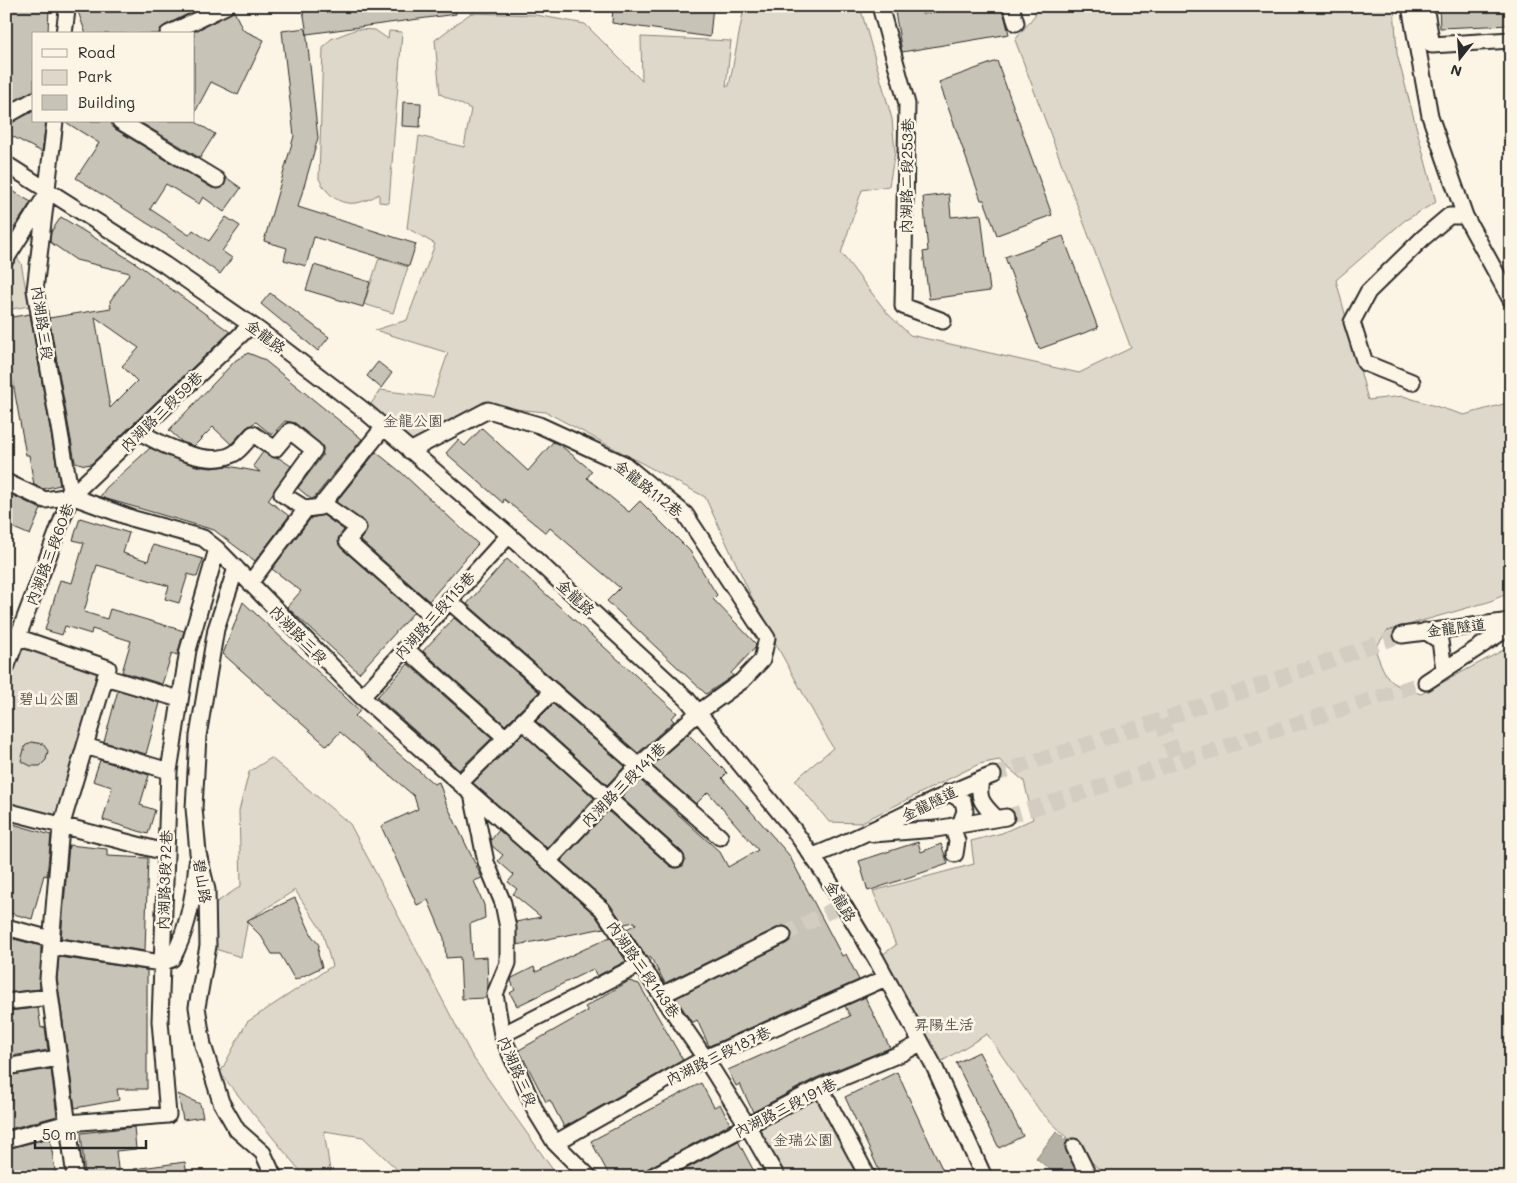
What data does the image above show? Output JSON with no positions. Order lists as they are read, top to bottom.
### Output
{
  "streets": {
    "street": [
      "內湖路二段253巷",
      "內湖路三段",
      "金龍路",
      "內湖路三段59巷",
      "金龍路112巷",
      "內湖路三段60巷",
      "內湖路三段115巷",
      "金龍隧道",
      "內湖路三段141巷",
      "內湖路3段72巷",
      "碧山路",
      "內湖路三段143巷",
      "內湖路三段187巷",
      "內湖路三段191巷"
    ]
  },
  "crossings": [
    ["內湖路三段", "金龍路"],
    ["內湖路三段", "內湖路三段59巷"],
    ["內湖路三段", "內湖路三段60巷"],
    ["內湖路三段", "內湖路三段115巷"],
    ["內湖路三段", "內湖路3段72巷"],
    ["內湖路三段", "碧山路"],
    ["內湖路三段", "內湖路三段143巷"],
    ["內湖路三段", "內湖路三段187巷"],
    ["金龍路", "內湖路三段59巷"],
    ["金龍路", "金龍路112巷"],
    ["金龍路", "內湖路三段115巷"],
    ["金龍路", "金龍隧道"],
    ["金龍路", "內湖路三段141巷"],
    ["金龍路", "內湖路三段187巷"],
    ["金龍路", "內湖路三段191巷"],
    ["內湖路三段59巷", "內湖路三段60巷"],
    ["金龍路112巷", "內湖路三段141巷"],
    ["內湖路三段141巷", "內湖路三段143巷"],
    ["內湖路三段143巷", "內湖路三段187巷"],
    ["內湖路三段143巷", "內湖路三段191巷"]
  ],
  "parks": [
    "金龍公園",
    "碧山公園",
    "昇陽生活",
    "金瑞公園"
  ],
  "legend": ["Road", "Park", "Building"],
  "scale_bar": "50 m",
  "north": "bottom"
}
